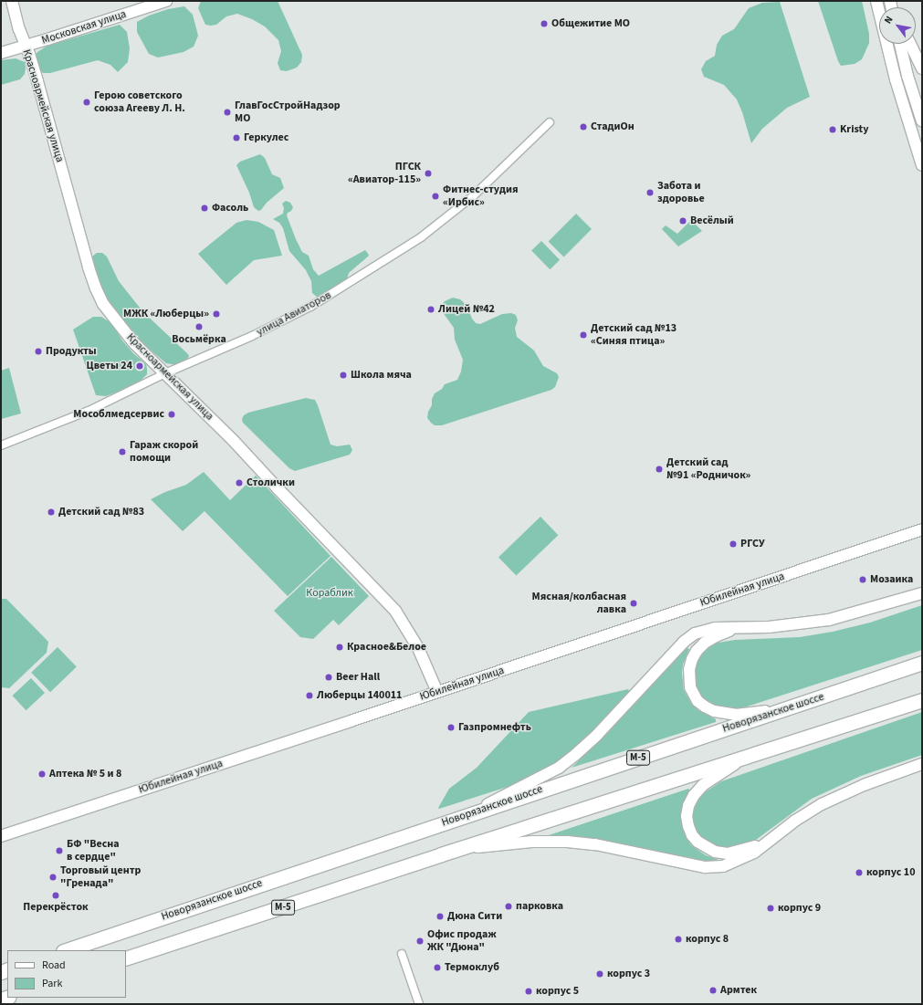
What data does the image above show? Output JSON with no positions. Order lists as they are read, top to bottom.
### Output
{
  "streets": {
    "highway": ["Новорязанское шоссе", "М-5"],
    "street": [
      "Московская улица",
      "Красноармейская улица",
      "улица Авиаторов",
      "Юбилейная улица"
    ]
  },
  "crossings": [
    ["Московская улица", "Красноармейская улица"],
    ["Красноармейская улица", "улица Авиаторов"],
    ["Красноармейская улица", "Юбилейная улица"],
    ["Новорязанское шоссе", "М-5"]
  ],
  "parks": ["Кораблик"],
  "places": [
    "Общежитие МО",
    "Герою советского союза Агееву Л. Н.",
    "ГлавГосСтройНадзор МО",
    "СтадиОн",
    "Kristy",
    "Геркулес",
    "ПГСК «Авиатор-115»",
    "Забота и здоровье",
    "Фитнес-студия «Ирбис»",
    "Фасоль",
    "Весёлый",
    "Лицей №42",
    "МЖК «Люберцы»",
    "Восьмёрка",
    "Детский сад №13 «Синяя птица»",
    "Продукты",
    "Цветы 24",
    "Школа мяча",
    "Мособлмедсервис",
    "Гараж скорой помощи",
    "Детский сад №91 «Родничок»",
    "Столички",
    "Детский сад №83",
    "РГСУ",
    "Мозаика",
    "Мясная/колбасная лавка",
    "Красное&Белое",
    "Beer Hall",
    "Люберцы 140011",
    "Газпромнефть",
    "Аптека № 5 и 8",
    "БФ \"Весна в сердце\"",
    "корпус 10",
    "Торговый центр \"Гренада\"",
    "Перекрёсток",
    "парковка",
    "корпус 9",
    "Дюна Сити",
    "корпус 8",
    "Офис продаж ЖК \"Дюна\"",
    "Термоклуб",
    "корпус 3",
    "Армтек",
    "корпус 5"
  ],
  "legend": ["Road", "Park"],
  "north": "top left"
}
